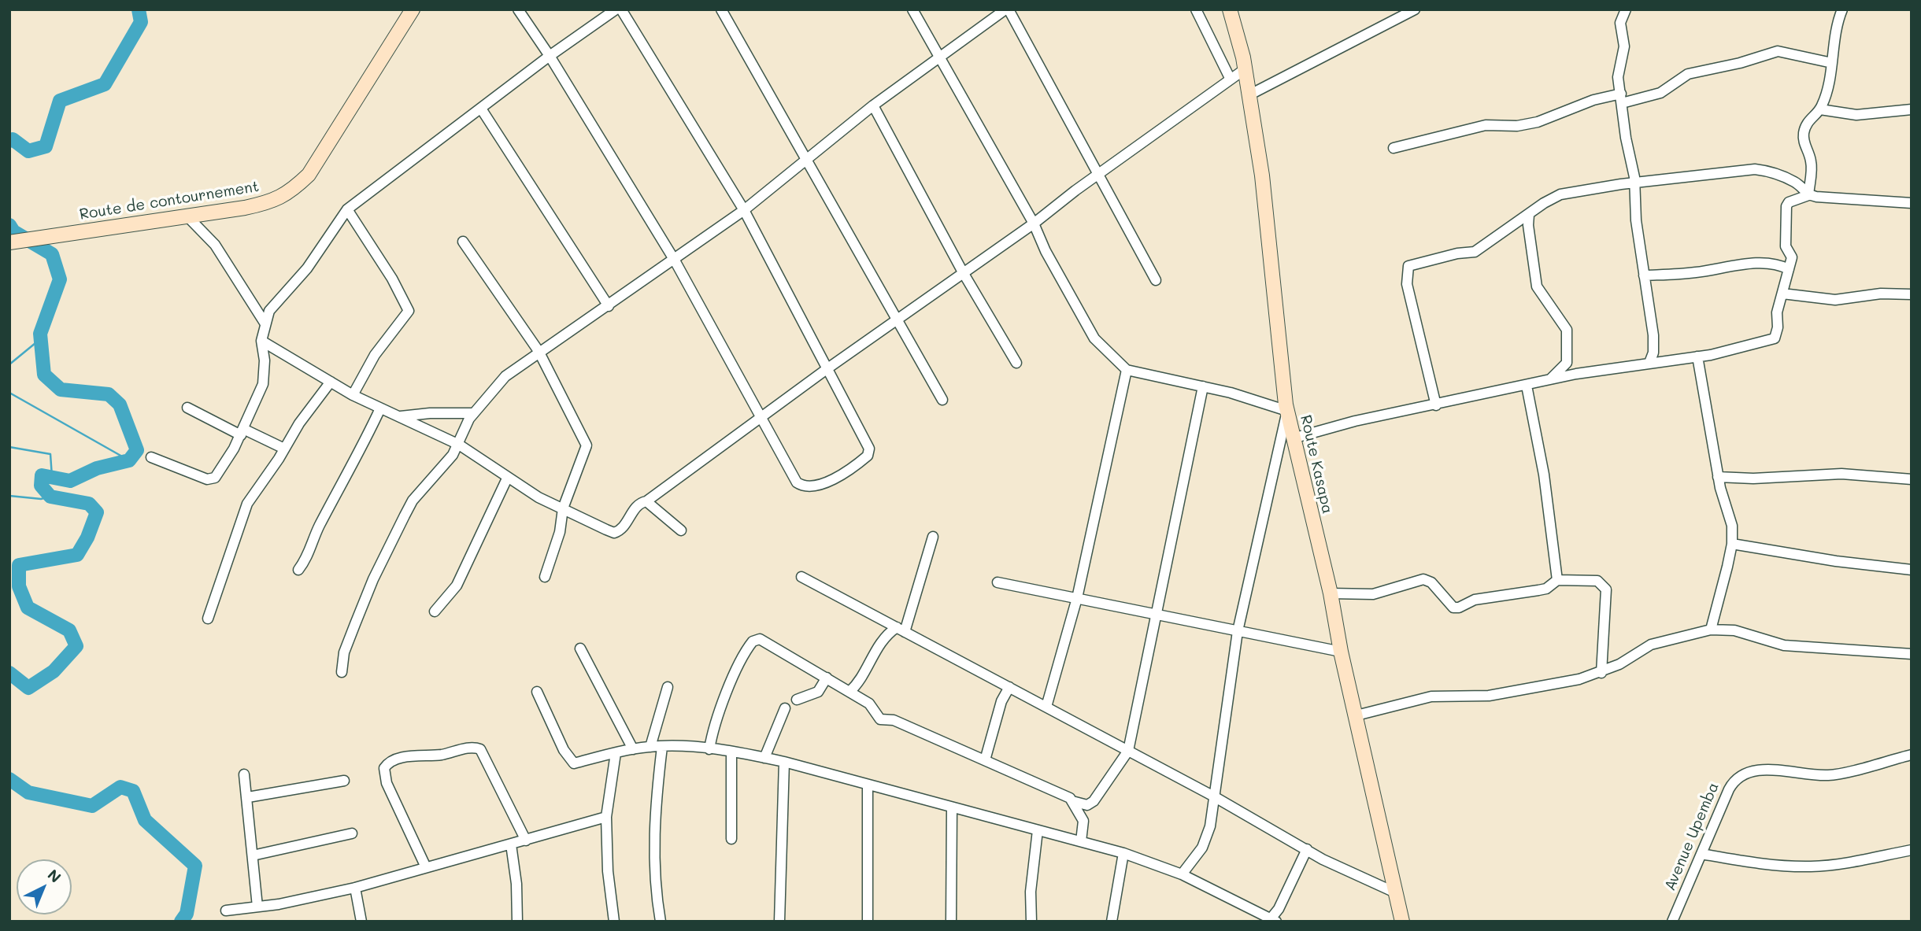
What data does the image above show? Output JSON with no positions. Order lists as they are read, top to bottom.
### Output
{
  "streets": {
    "main road": ["Route de contournement", "Route Kasapa"],
    "street": ["Avenue Upemba"]
  },
  "north": "top right"
}
